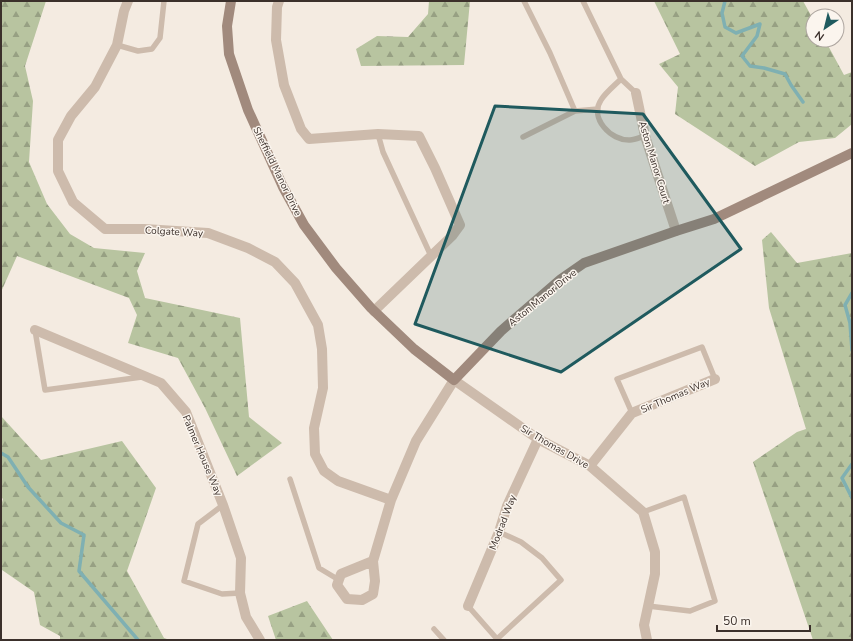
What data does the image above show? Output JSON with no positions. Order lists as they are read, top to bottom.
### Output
{
  "streets": {
    "street": [
      "Aston Manor Court",
      "Sheffield Manor Drive",
      "Colgate Way",
      "Aston Manor Drive",
      "Sir Thomas Way",
      "Sir Thomas Drive",
      "Palmer House Way",
      "Modrad Way"
    ]
  },
  "crossings": [
    ["Aston Manor Court", "Aston Manor Drive"],
    ["Sheffield Manor Drive", "Aston Manor Drive"],
    ["Sheffield Manor Drive", "Sir Thomas Drive"],
    ["Colgate Way", "Aston Manor Drive"],
    ["Aston Manor Drive", "Sir Thomas Drive"],
    ["Sir Thomas Way", "Sir Thomas Drive"],
    ["Sir Thomas Drive", "Modrad Way"]
  ],
  "scale_bar": "50 m",
  "north": "bottom left"
}
